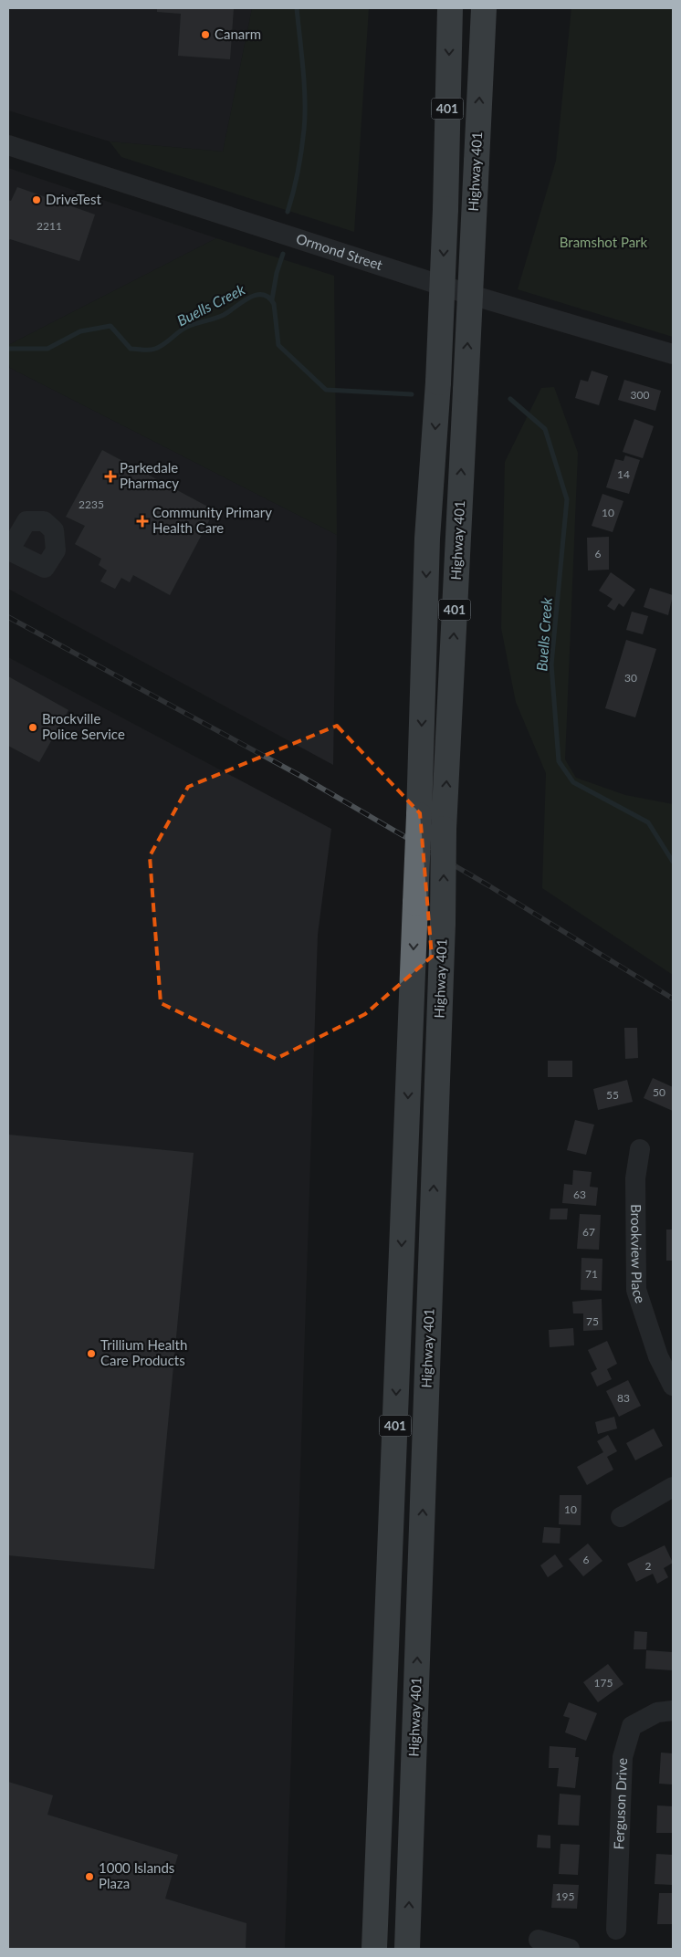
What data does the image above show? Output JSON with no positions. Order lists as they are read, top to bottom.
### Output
{
  "streets": {
    "highway": ["401", "Highway 401"],
    "street": ["Ormond Street", "Brookview Place", "Ferguson Drive"]
  },
  "water": ["Buells Creek"],
  "parks": ["Bramshot Park"],
  "places": {
    "other": [
      "Canarm",
      "DriveTest",
      "Brockville Police Service",
      "Trillium Health Care Products",
      "1000 Islands Plaza"
    ],
    "health": ["Parkedale Pharmacy", "Community Primary Health Care"]
  },
  "house_numbers": [
    "2211",
    "300",
    "14",
    "2235",
    "10",
    "6",
    "30",
    "50",
    "55",
    "63",
    "67",
    "71",
    "75",
    "83",
    "10",
    "6",
    "2",
    "175",
    "195"
  ]
}
